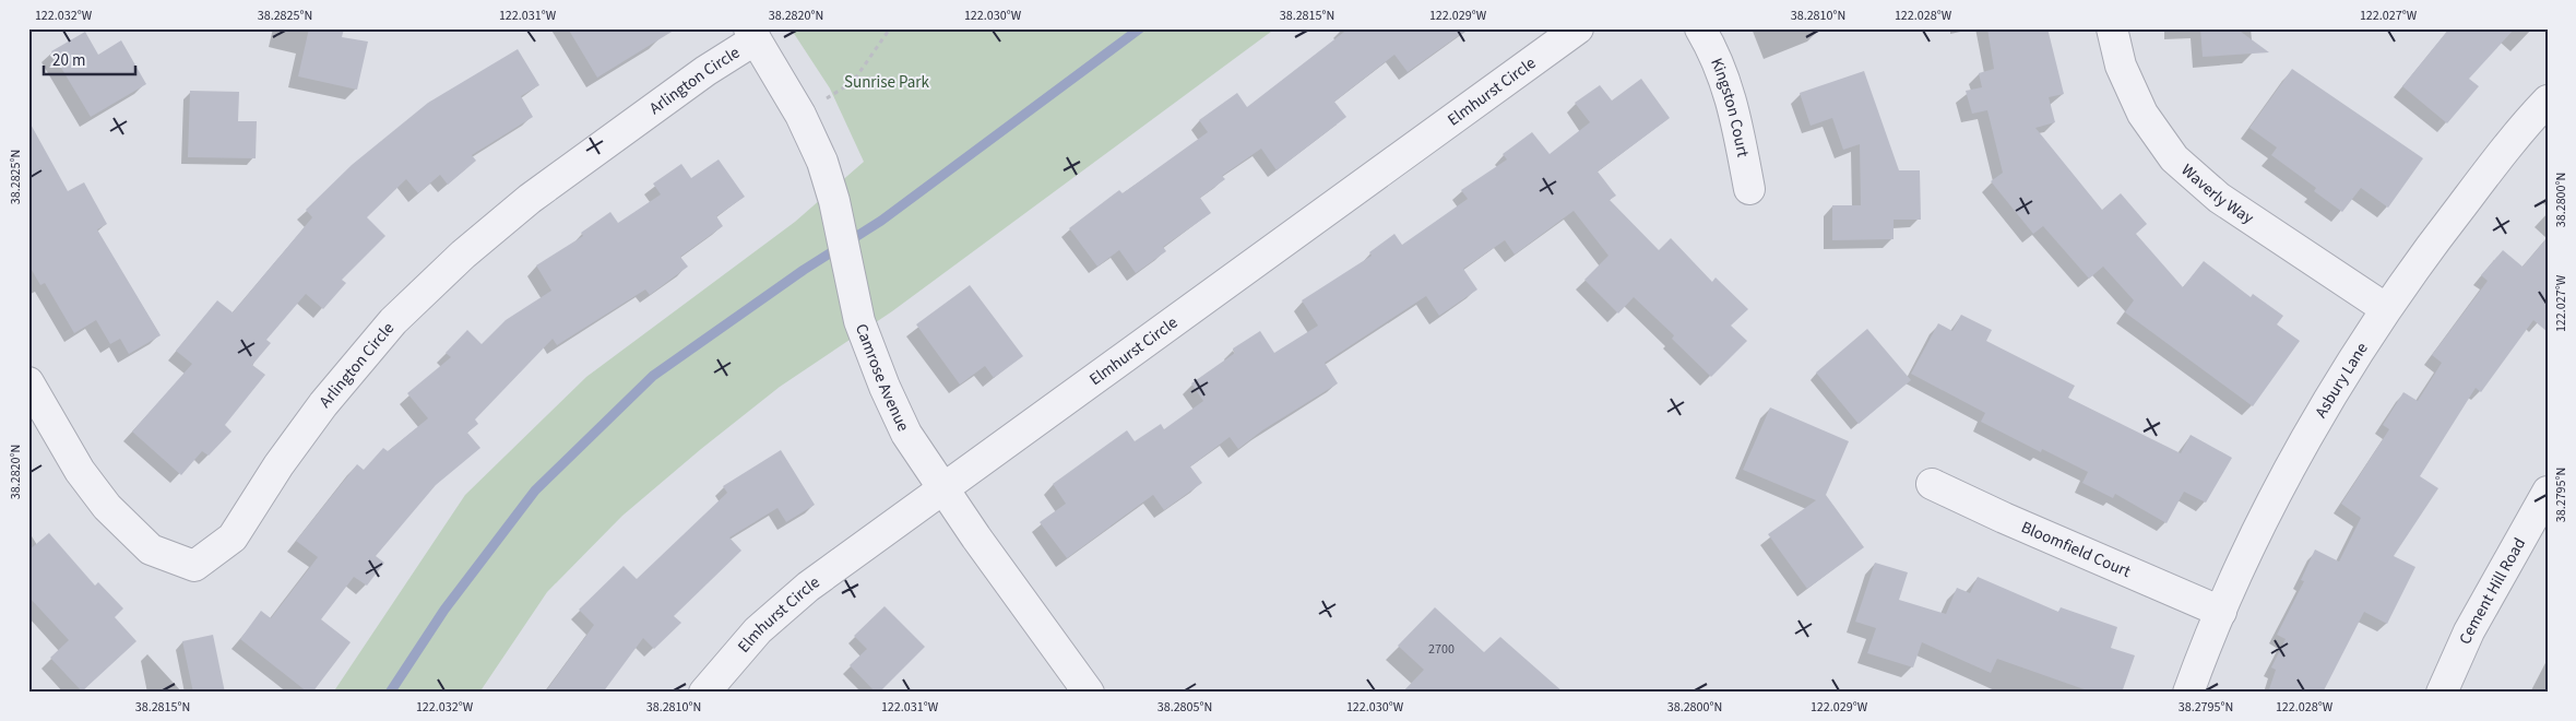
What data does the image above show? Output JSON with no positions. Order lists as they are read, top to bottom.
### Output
{
  "streets": {
    "street": [
      "Arlington Circle",
      "Elmhurst Circle",
      "Kingston Court",
      "Waverly Way",
      "Camrose Avenue",
      "Asbury Lane",
      "Bloomfield Court",
      "Cement Hill Road"
    ]
  },
  "crossings": [
    ["Arlington Circle", "Camrose Avenue"],
    ["Elmhurst Circle", "Camrose Avenue"],
    ["Waverly Way", "Asbury Lane"],
    ["Asbury Lane", "Bloomfield Court"]
  ],
  "parks": ["Sunrise Park"],
  "house_numbers": ["2700"],
  "scale_bar": "20 m",
  "coordinates": [
    "122.032°W",
    "38.2825°N",
    "122.031°W",
    "38.2820°N",
    "122.030°W",
    "38.2815°N",
    "122.029°W",
    "38.2810°N",
    "122.028°W",
    "122.027°W",
    "38.2800°N",
    "38.2795°N",
    "38.2805°N"
  ]
}
